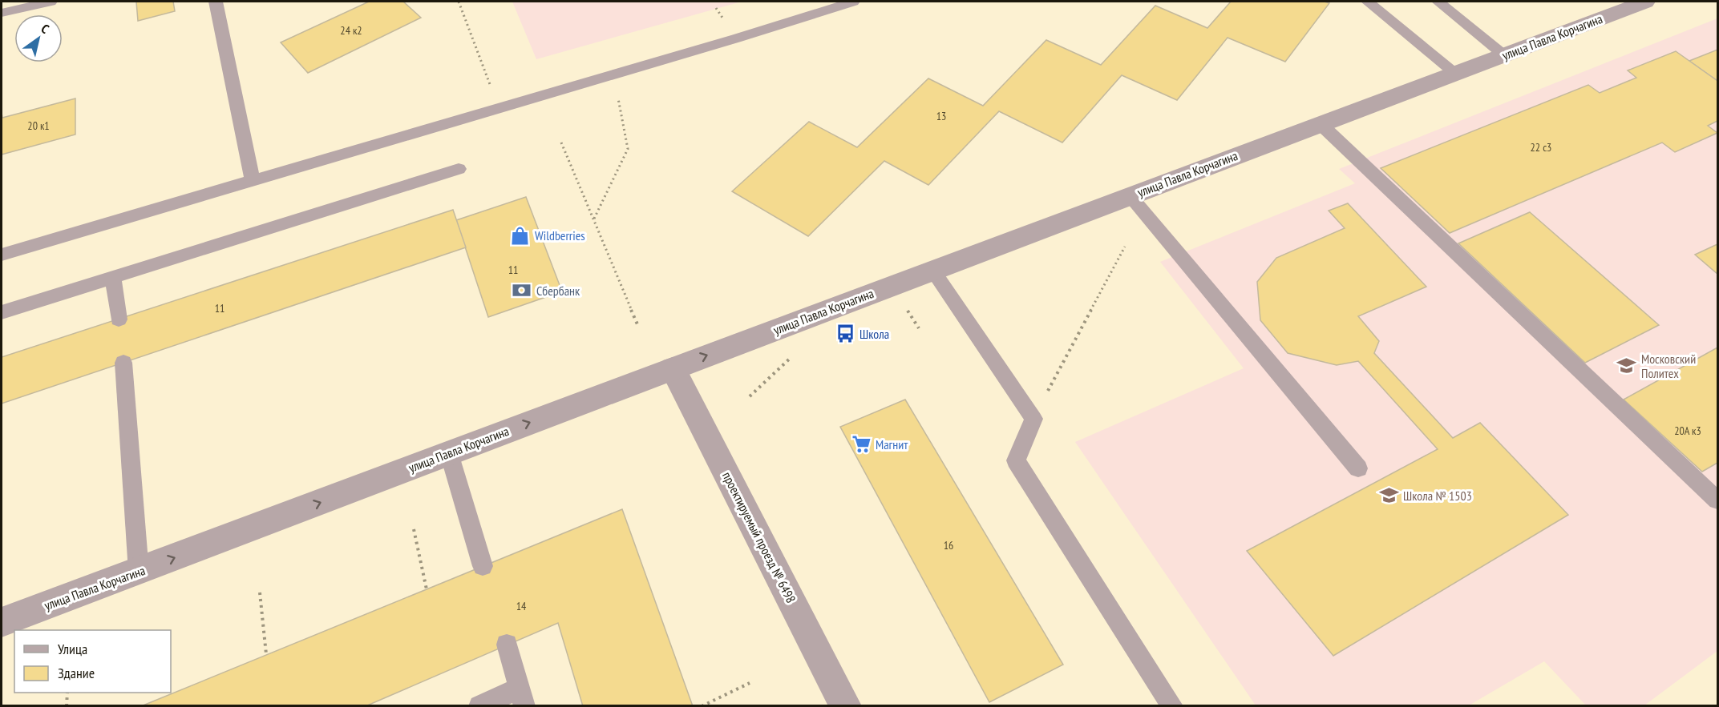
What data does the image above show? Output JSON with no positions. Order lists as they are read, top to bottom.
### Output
{
  "streets": {
    "street": ["улица Павла Корчагина", "проектируемый проезд № 6498"]
  },
  "crossings": [
    ["улица Павла Корчагина", "проектируемый проезд № 6498"]
  ],
  "one_way": ["улица Павла Корчагина"],
  "places": {
    "shop": ["Wildberries"],
    "bank": ["Сбербанк"],
    "bus stop": ["Школа"],
    "school or university": ["Московский Политех", "Школа № 1503"],
    "supermarket": ["Магнит"]
  },
  "house_numbers": [
    "24 к2",
    "13",
    "20 к1",
    "22 с3",
    "11",
    "11",
    "20А к3",
    "16",
    "14"
  ],
  "legend": ["Улица", "Здание"],
  "north": "top right"
}
